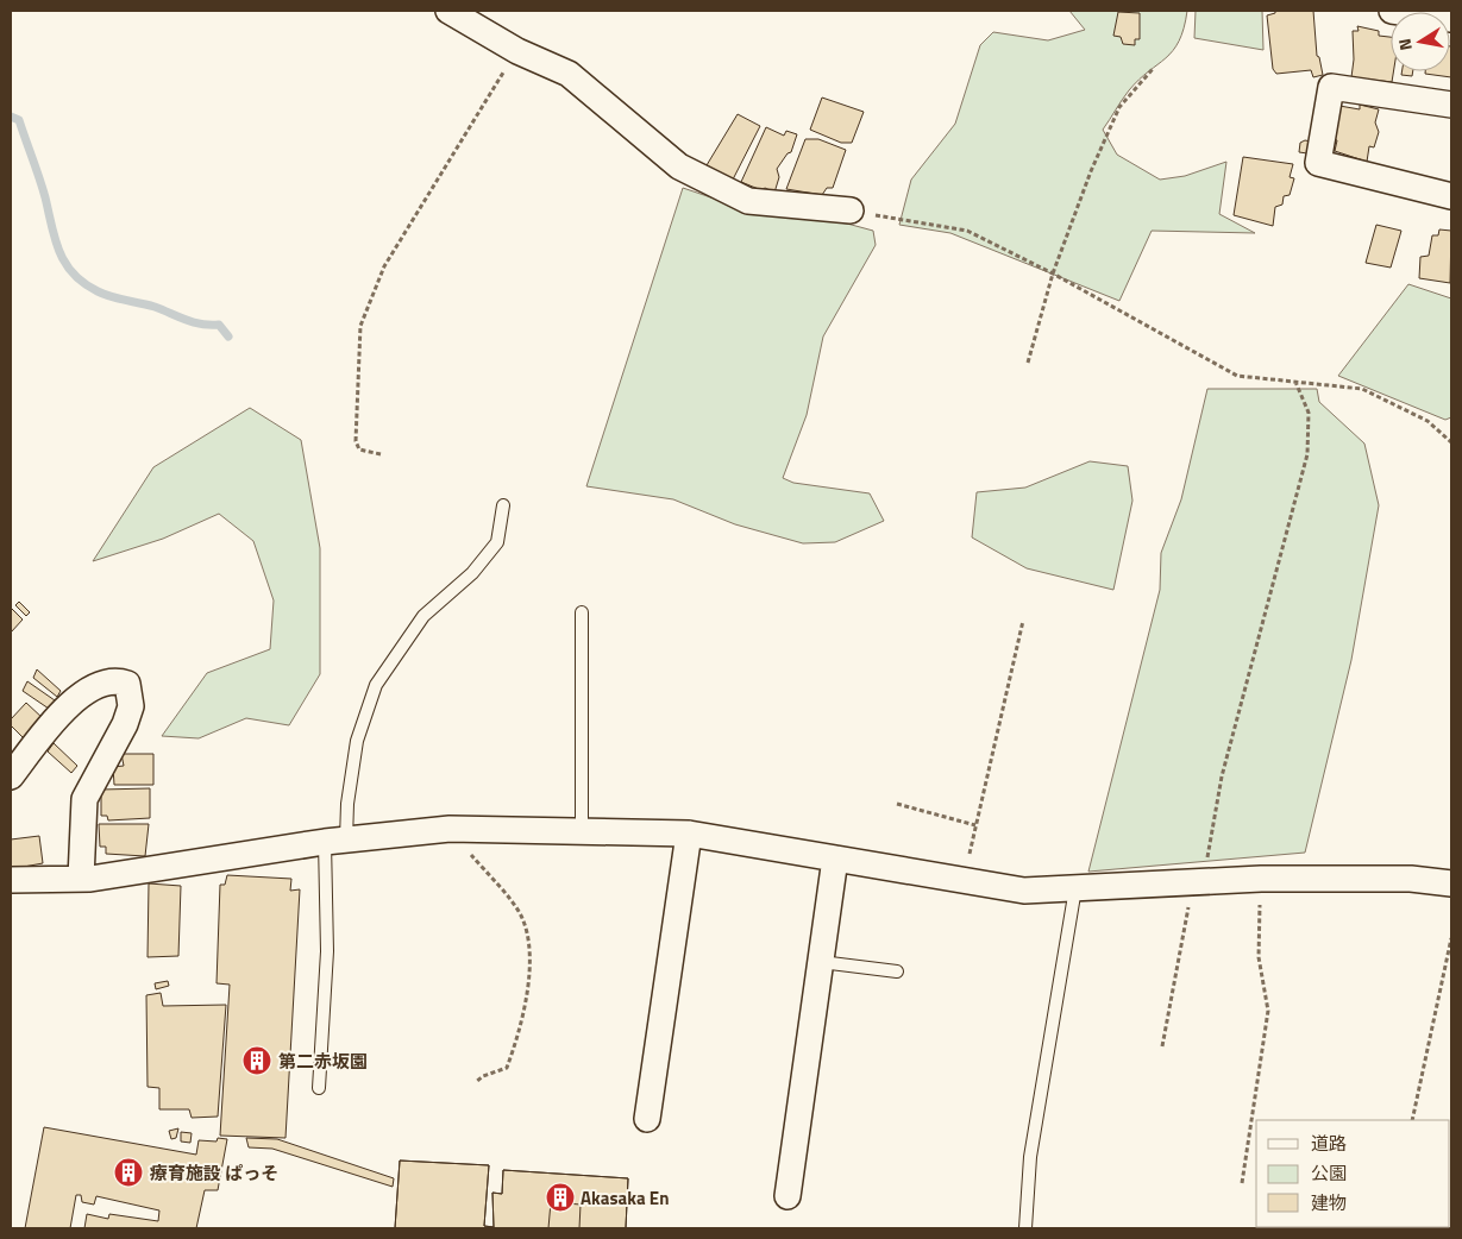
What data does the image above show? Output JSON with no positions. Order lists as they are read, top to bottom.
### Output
{
  "places": {
    "building": ["第二赤坂園", "療育施設 ぱっそ", "Akasaka En"]
  },
  "legend": ["道路", "公園", "建物"],
  "north": "left"
}
